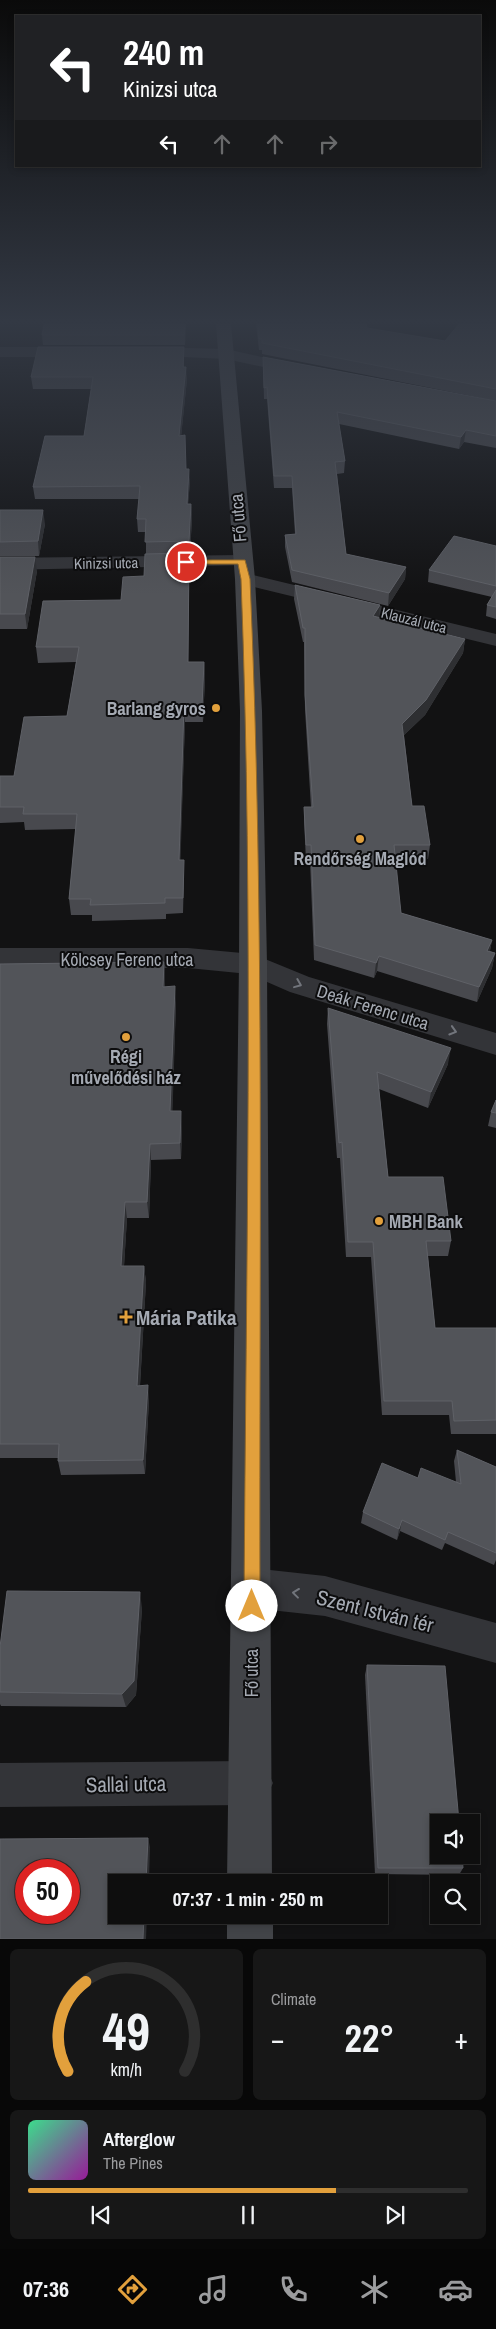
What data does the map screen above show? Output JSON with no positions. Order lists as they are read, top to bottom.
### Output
{
  "streets": {
    "main road": ["Fő utca"],
    "street": [
      "Kinizsi utca",
      "Klauzál utca",
      "Kölcsey Ferenc utca",
      "Deák Ferenc utca",
      "Szent István tér",
      "Sallai utca"
    ]
  },
  "crossings": [
    ["Fő utca", "Kinizsi utca"],
    ["Fő utca", "Klauzál utca"],
    ["Fő utca", "Kölcsey Ferenc utca"],
    ["Fő utca", "Deák Ferenc utca"],
    ["Fő utca", "Szent István tér"],
    ["Fő utca", "Sallai utca"],
    ["Kinizsi utca", "Klauzál utca"],
    ["Kölcsey Ferenc utca", "Deák Ferenc utca"]
  ],
  "one_way": ["Deák Ferenc utca", "Szent István tér"],
  "places": {
    "other": [
      "Barlang gyros",
      "Rendőrség Maglód",
      "Régi művelődési ház",
      "MBH Bank"
    ],
    "health": ["Mária Patika"]
  },
  "page": {
    "turn": ["240 m", "Kinizsi utca"],
    "limit": "50",
    "trip": "07:37 · 1 min · 250 m",
    "tile": "Climate",
    "heat": ["−", "22°", "+"],
    "song": ["Afterglow", "The Pines"],
    "tabs": "07:36",
    "gauge": ["49", "km/h"]
  }
}
